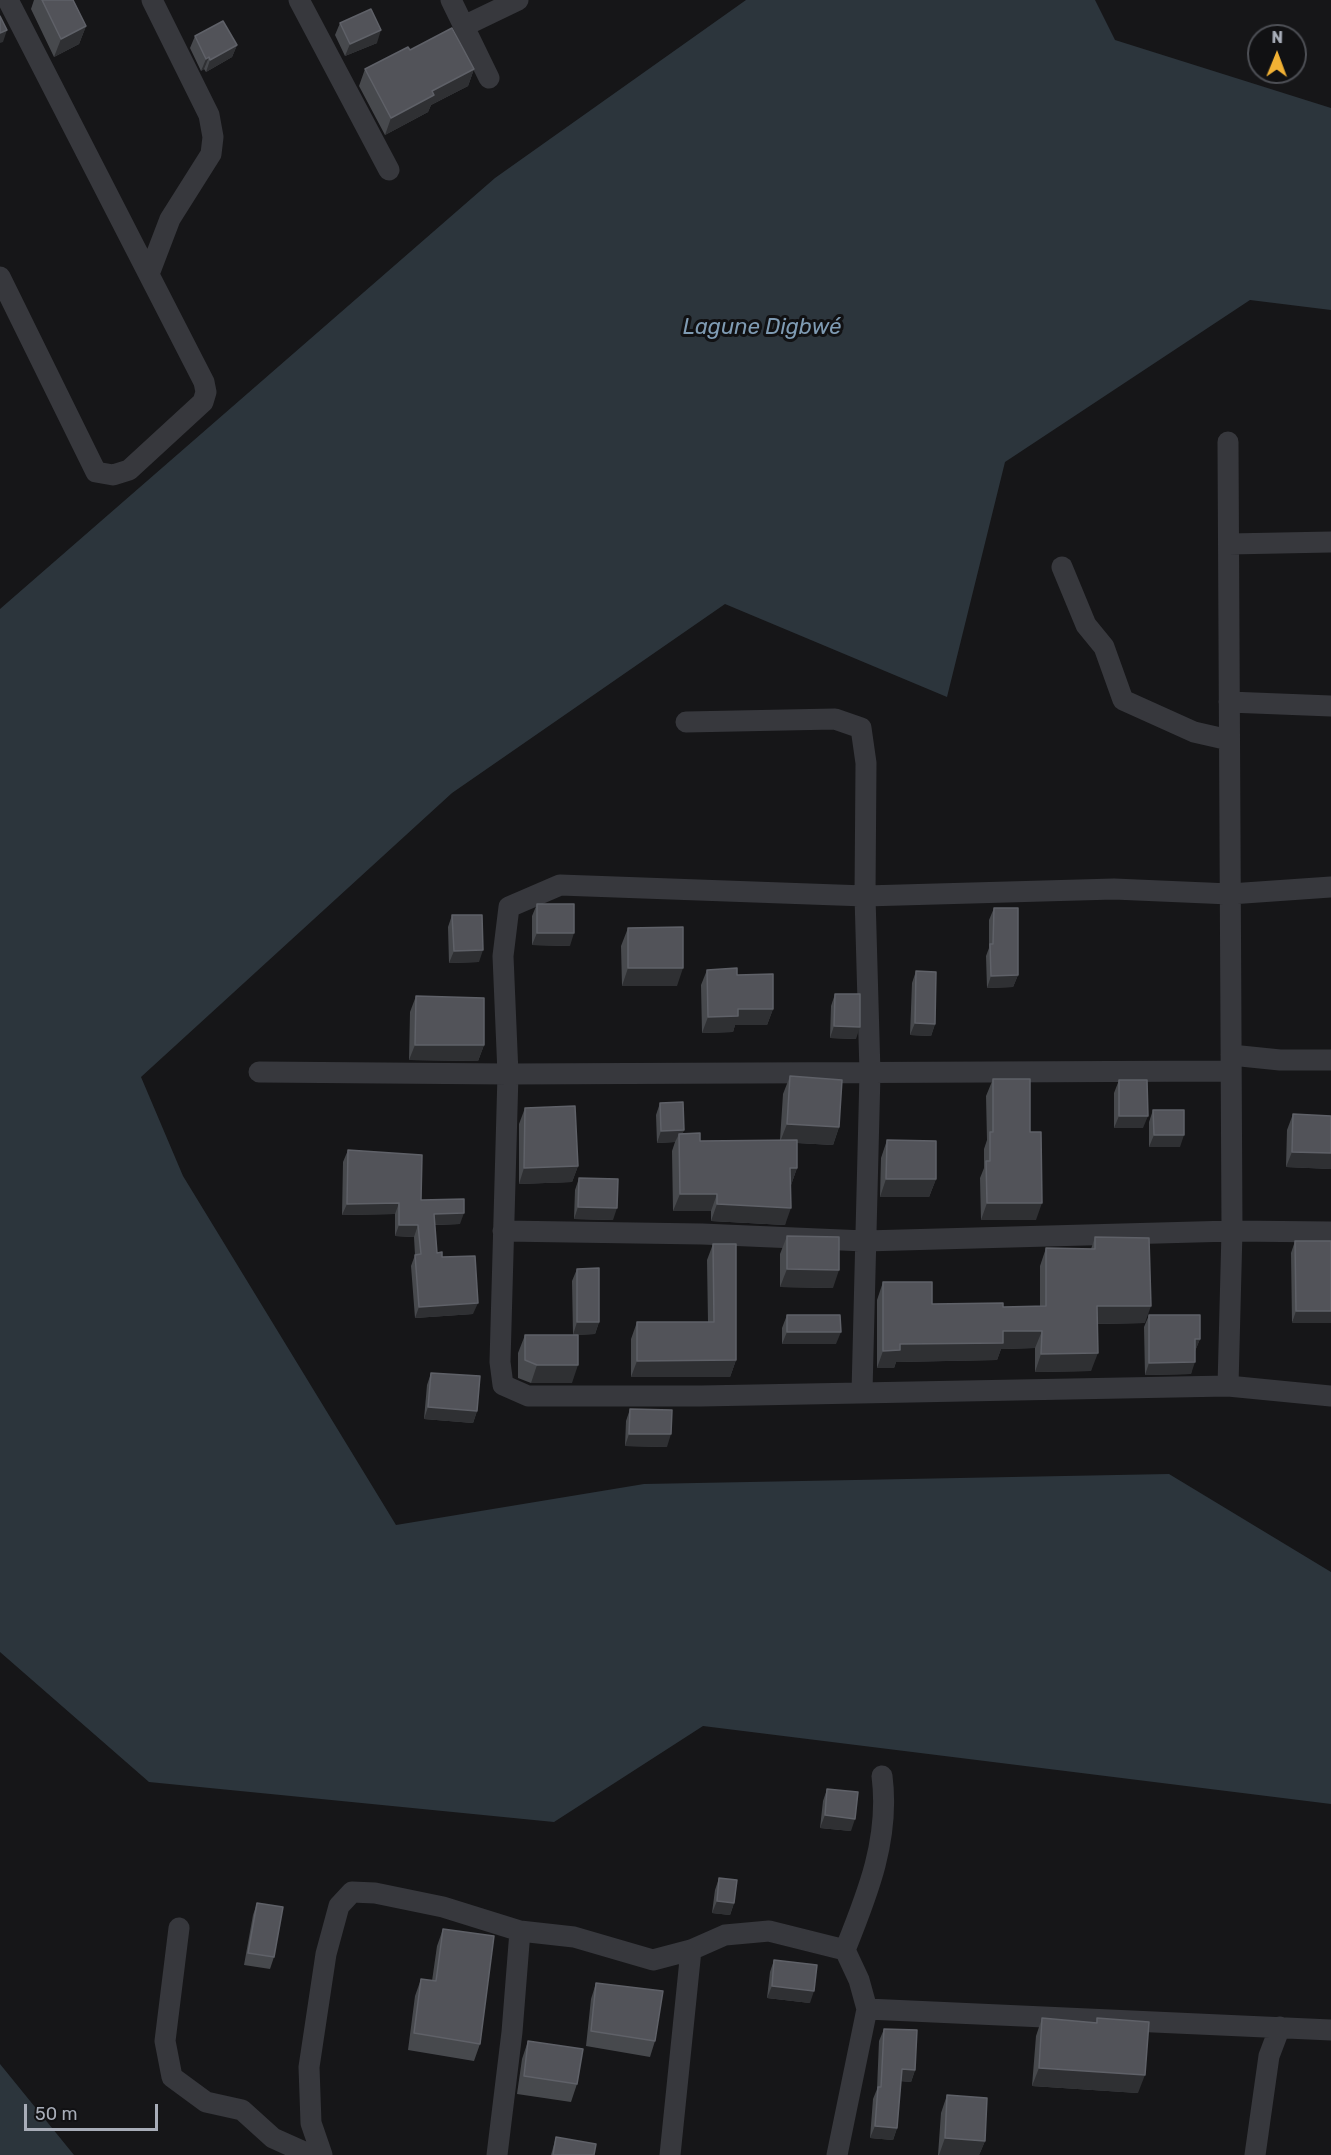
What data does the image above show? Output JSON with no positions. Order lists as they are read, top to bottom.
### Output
{
  "water": ["Lagune Digbwé"],
  "scale_bar": "50 m",
  "north": "top"
}
